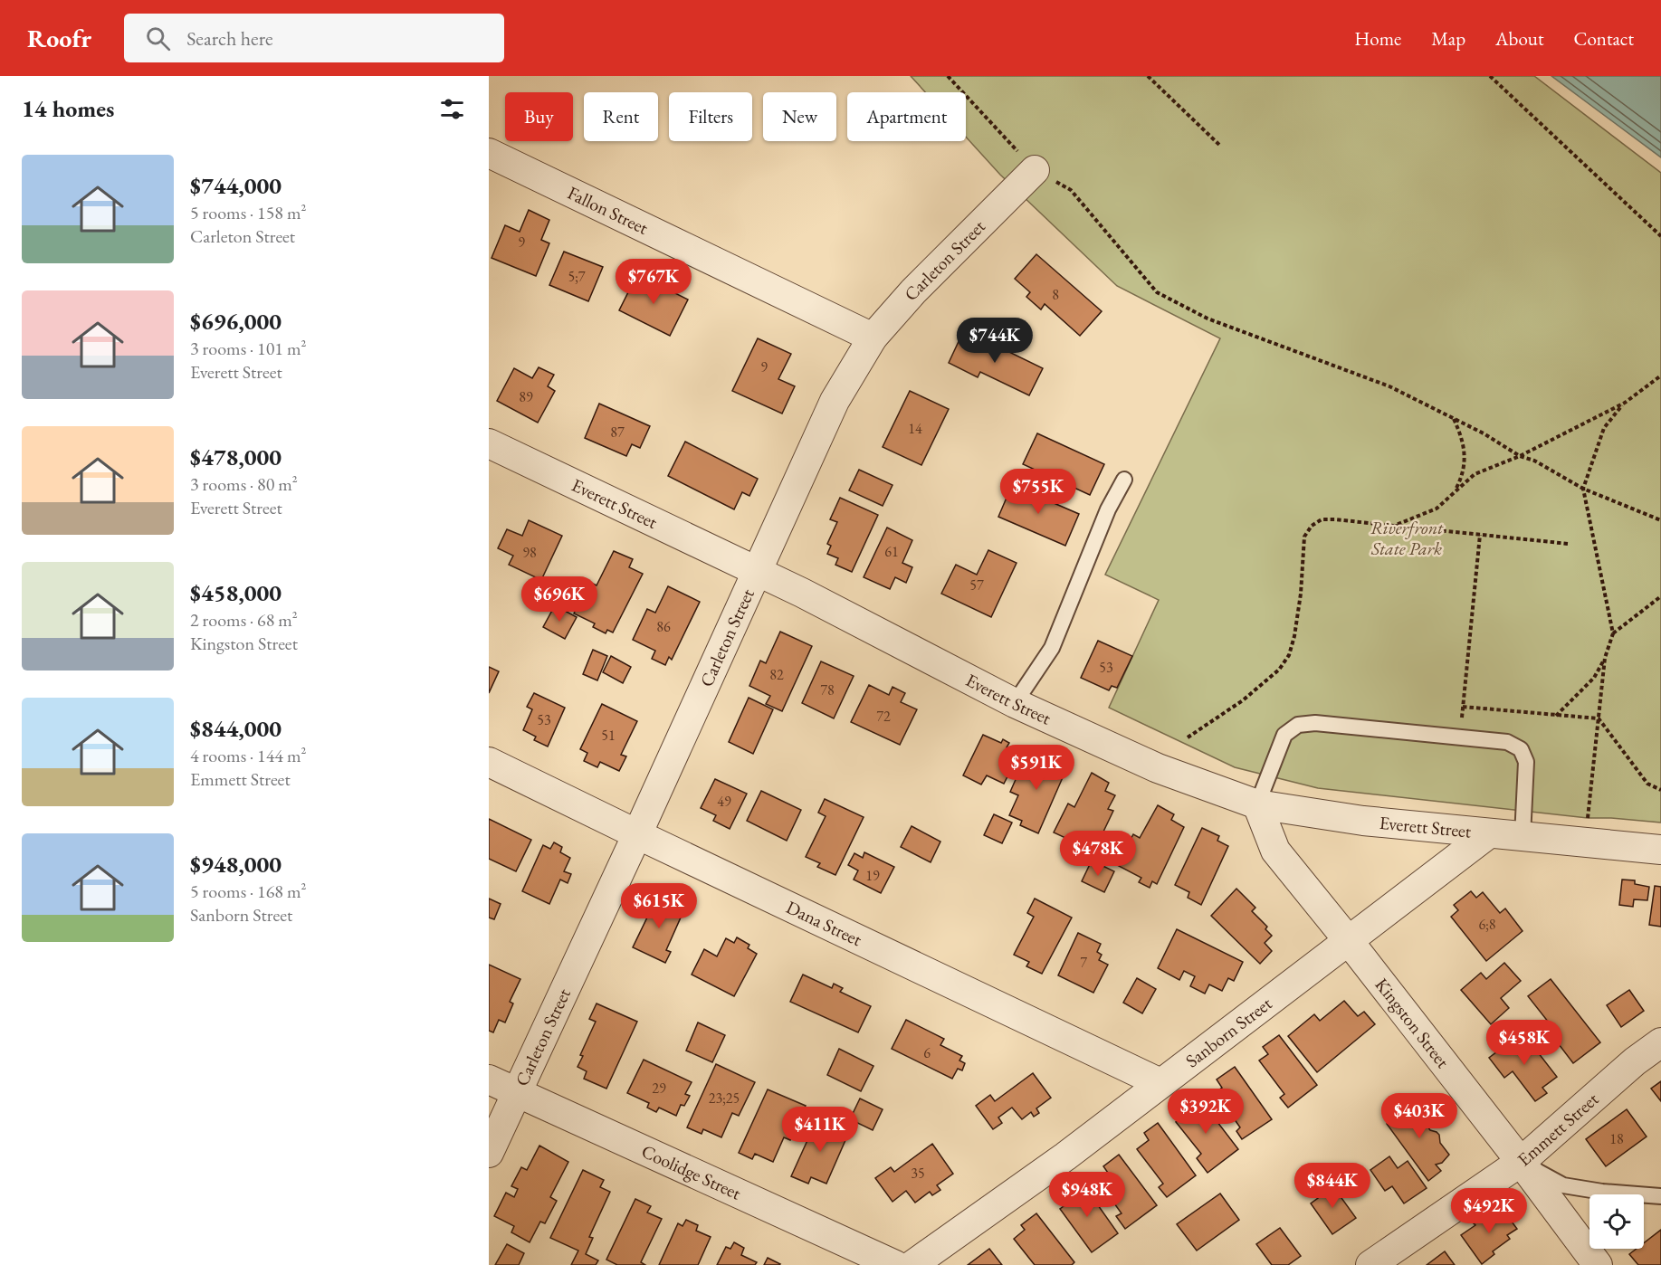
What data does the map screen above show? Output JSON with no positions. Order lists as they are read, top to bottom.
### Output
{
  "streets": {
    "street": [
      "Fallon Street",
      "Carleton Street",
      "Everett Street",
      "Dana Street",
      "Kingston Street",
      "Sanborn Street",
      "Emmett Street",
      "Coolidge Street"
    ]
  },
  "crossings": [
    ["Fallon Street", "Carleton Street"],
    ["Carleton Street", "Everett Street"],
    ["Carleton Street", "Dana Street"],
    ["Carleton Street", "Coolidge Street"],
    ["Everett Street", "Kingston Street"],
    ["Everett Street", "Sanborn Street"],
    ["Dana Street", "Sanborn Street"],
    ["Kingston Street", "Sanborn Street"],
    ["Kingston Street", "Emmett Street"]
  ],
  "parks": ["Riverfront State Park"],
  "house_numbers": [
    "9",
    "5;7",
    "8",
    "9",
    "89",
    "14",
    "87",
    "61",
    "98",
    "57",
    "86",
    "53",
    "82",
    "78",
    "72",
    "53",
    "51",
    "49",
    "19",
    "6;8",
    "7",
    "6",
    "29",
    "23;25",
    "18",
    "35"
  ],
  "page": {
    "header": "Roofr",
    "search": "Search here",
    "nav": [
      "Home",
      "Map",
      "About",
      "Contact"
    ],
    "heading": "14 homes",
    "chip": [
      "Buy",
      "Rent",
      "Filters",
      "New",
      "Apartment"
    ],
    "list": [
      {
        "name": "$744,000",
        "note": "5 rooms · 158 m² · Carleton Street"
      },
      {
        "name": "$696,000",
        "note": "3 rooms · 101 m² · Everett Street"
      },
      {
        "name": "$478,000",
        "note": "3 rooms · 80 m² · Everett Street"
      },
      {
        "name": "$458,000",
        "note": "2 rooms · 68 m² · Kingston Street"
      },
      {
        "name": "$844,000",
        "note": "4 rooms · 144 m² · Emmett Street"
      },
      {
        "name": "$948,000",
        "note": "5 rooms · 168 m² · Sanborn Street"
      }
    ],
    "price": [
      "$767K",
      "$744K",
      "$755K",
      "$696K",
      "$591K",
      "$478K",
      "$615K",
      "$458K",
      "$392K",
      "$403K",
      "$411K",
      "$844K",
      "$948K",
      "$492K"
    ]
  }
}
